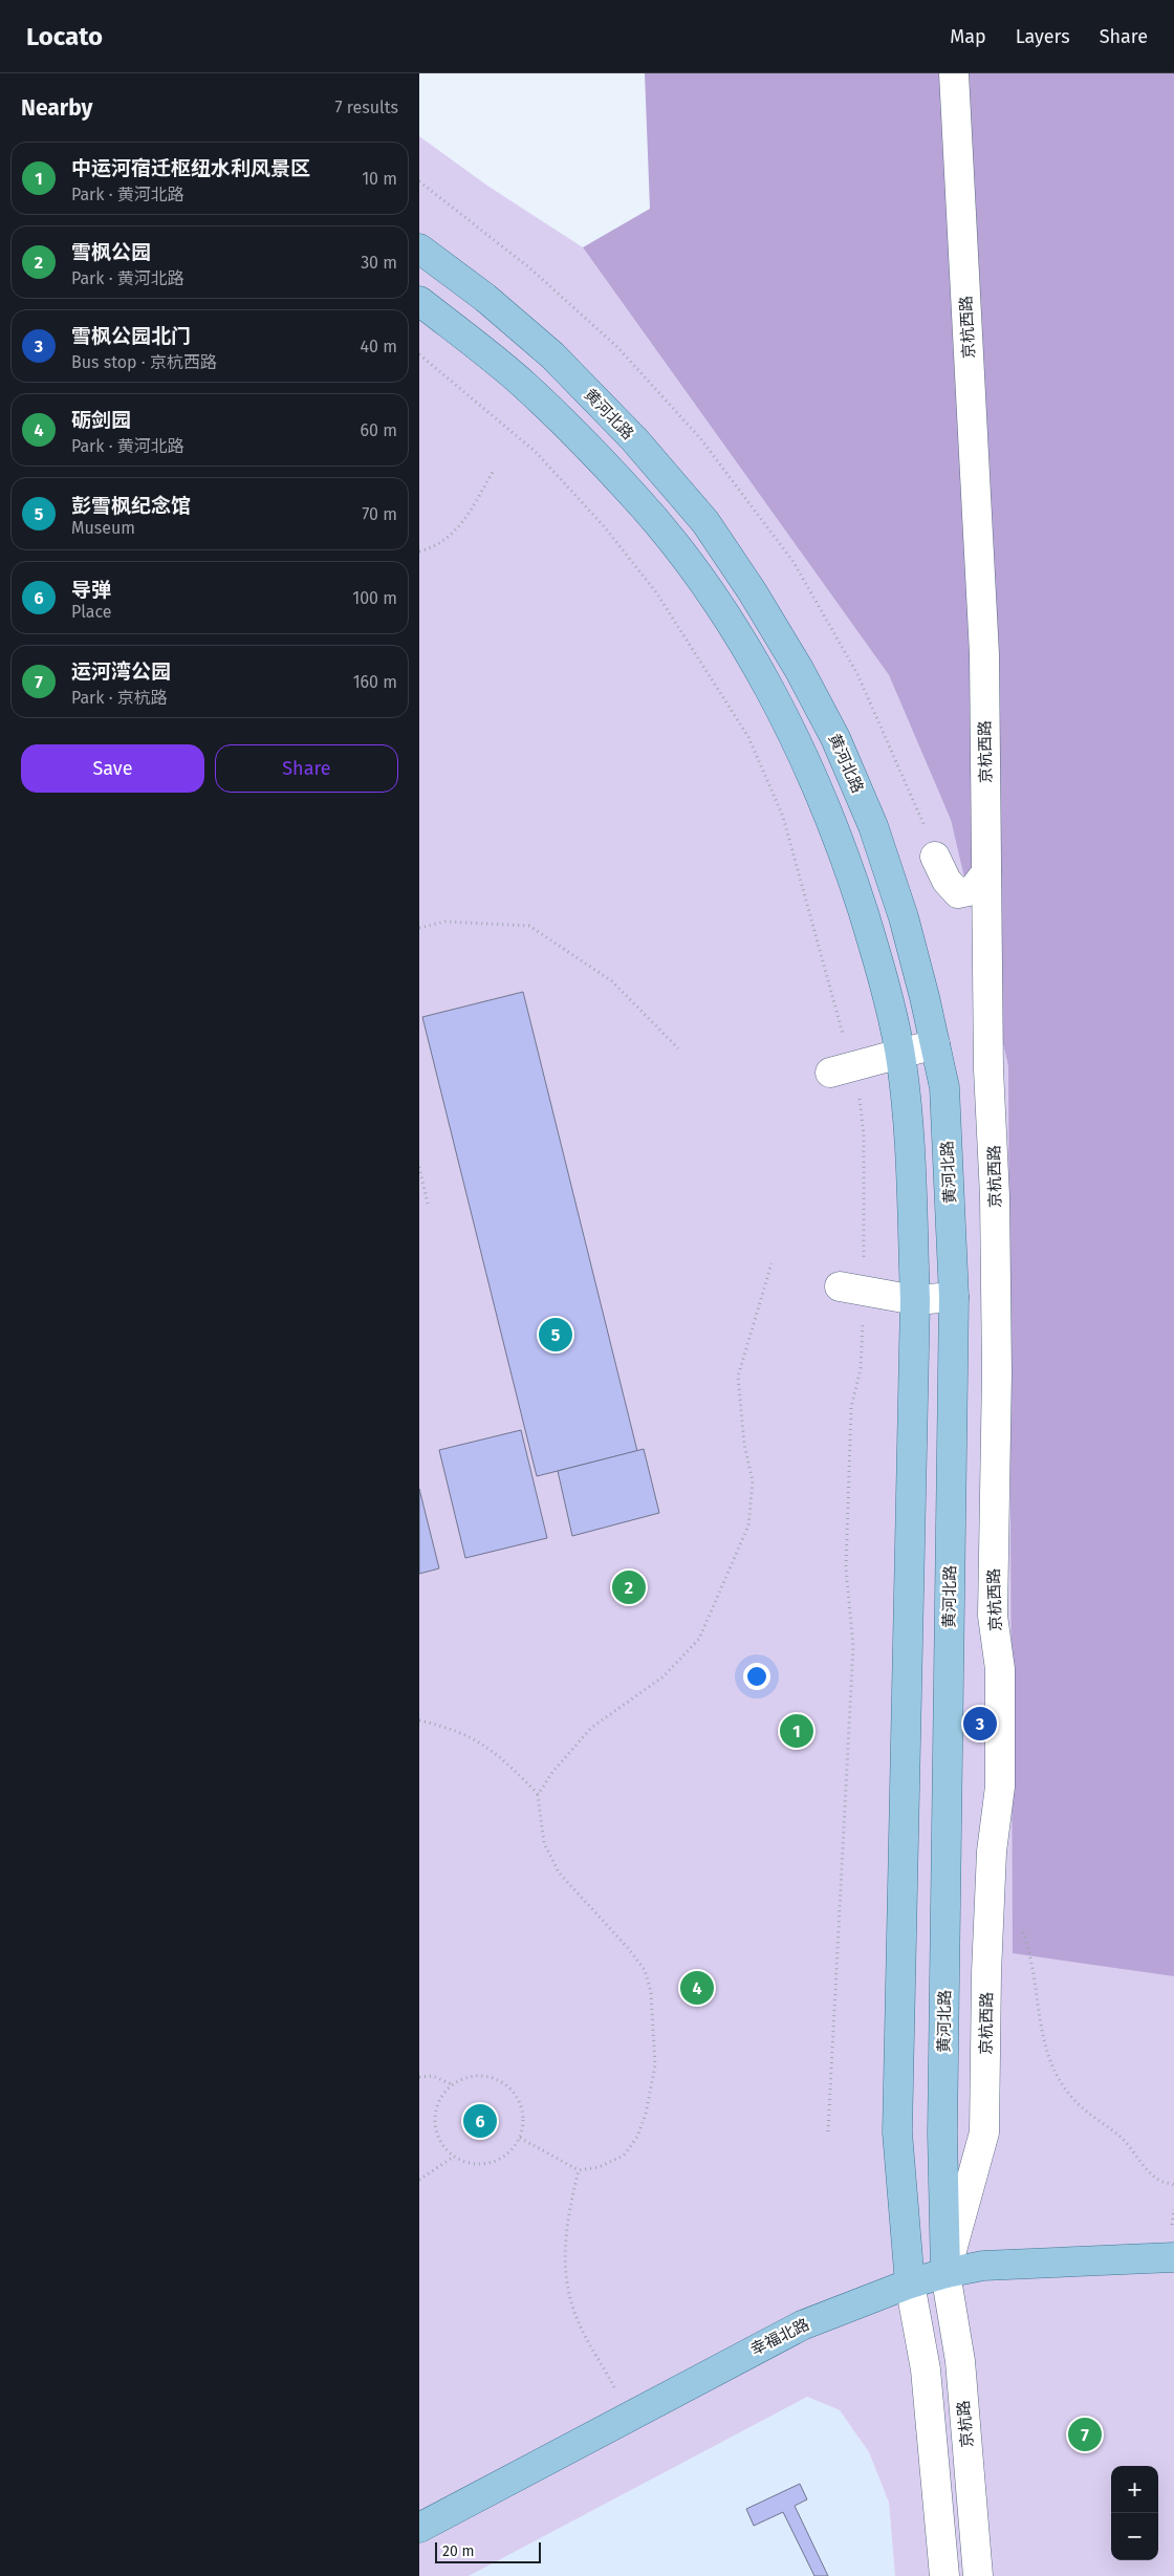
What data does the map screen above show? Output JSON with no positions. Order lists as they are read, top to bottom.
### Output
{
  "streets": {
    "main road": ["黄河北路", "幸福北路"],
    "street": ["京杭西路", "京杭路"]
  },
  "crossings": [
    ["京杭西路", "黄河北路"],
    ["京杭西路", "幸福北路"],
    ["京杭西路", "京杭路"],
    ["黄河北路", "幸福北路"],
    ["黄河北路", "京杭路"],
    ["幸福北路", "京杭路"]
  ],
  "scale_bar": "20 m",
  "page": {
    "header": "Locato",
    "nav": ["Map", "Layers", "Share"],
    "heading": ["Nearby", "7 results"],
    "list": [
      {
        "mark": "1",
        "name": "中运河宿迁枢纽水利风景区",
        "note": "Park · 黄河北路",
        "value": "10 m"
      },
      {
        "mark": "2",
        "name": "雪枫公园",
        "note": "Park · 黄河北路",
        "value": "30 m"
      },
      {
        "mark": "3",
        "name": "雪枫公园北门",
        "note": "Bus stop · 京杭西路",
        "value": "40 m"
      },
      {
        "mark": "4",
        "name": "砺剑园",
        "note": "Park · 黄河北路",
        "value": "60 m"
      },
      {
        "mark": "5",
        "name": "彭雪枫纪念馆",
        "note": "Museum",
        "value": "70 m"
      },
      {
        "mark": "6",
        "name": "导弹",
        "note": "Place",
        "value": "100 m"
      },
      {
        "mark": "7",
        "name": "运河湾公园",
        "note": "Park · 京杭路",
        "value": "160 m"
      }
    ],
    "buttons": ["Save", "Share"],
    "pins": [
      "5",
      "2",
      "3",
      "1",
      "4",
      "6",
      "7"
    ],
    "map_buttons": ["+", "−"],
    "scale": "20 m"
  }
}
